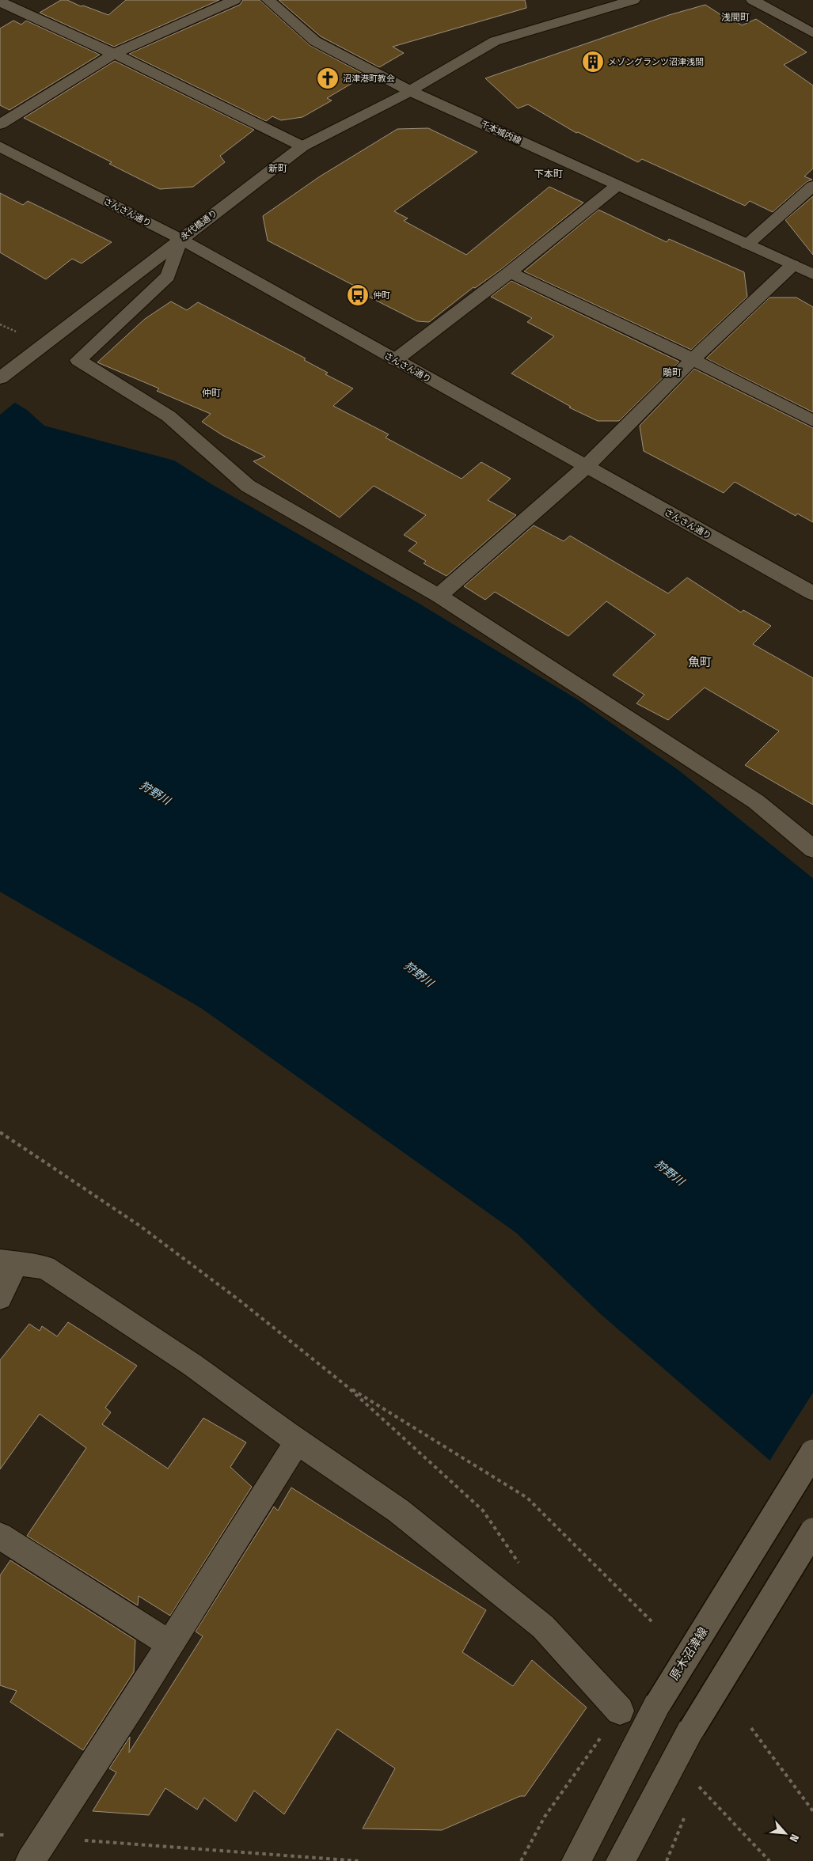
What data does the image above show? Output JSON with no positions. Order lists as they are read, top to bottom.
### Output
{
  "streets": {
    "street": [
      "千本城内線",
      "さんさん通り",
      "永代橋通り",
      "原木沼津線"
    ]
  },
  "crossings": [
    ["千本城内線", "永代橋通り"],
    ["さんさん通り", "永代橋通り"]
  ],
  "districts": [
    "浅間町",
    "新町",
    "下本町",
    "鵰町",
    "仲町",
    "魚町"
  ],
  "water": ["狩野川"],
  "places": {
    "building": ["メゾングランツ沼津浅間"],
    "church": ["沼津港町教会"],
    "bus stop": ["仲町"]
  },
  "north": "bottom right"
}
